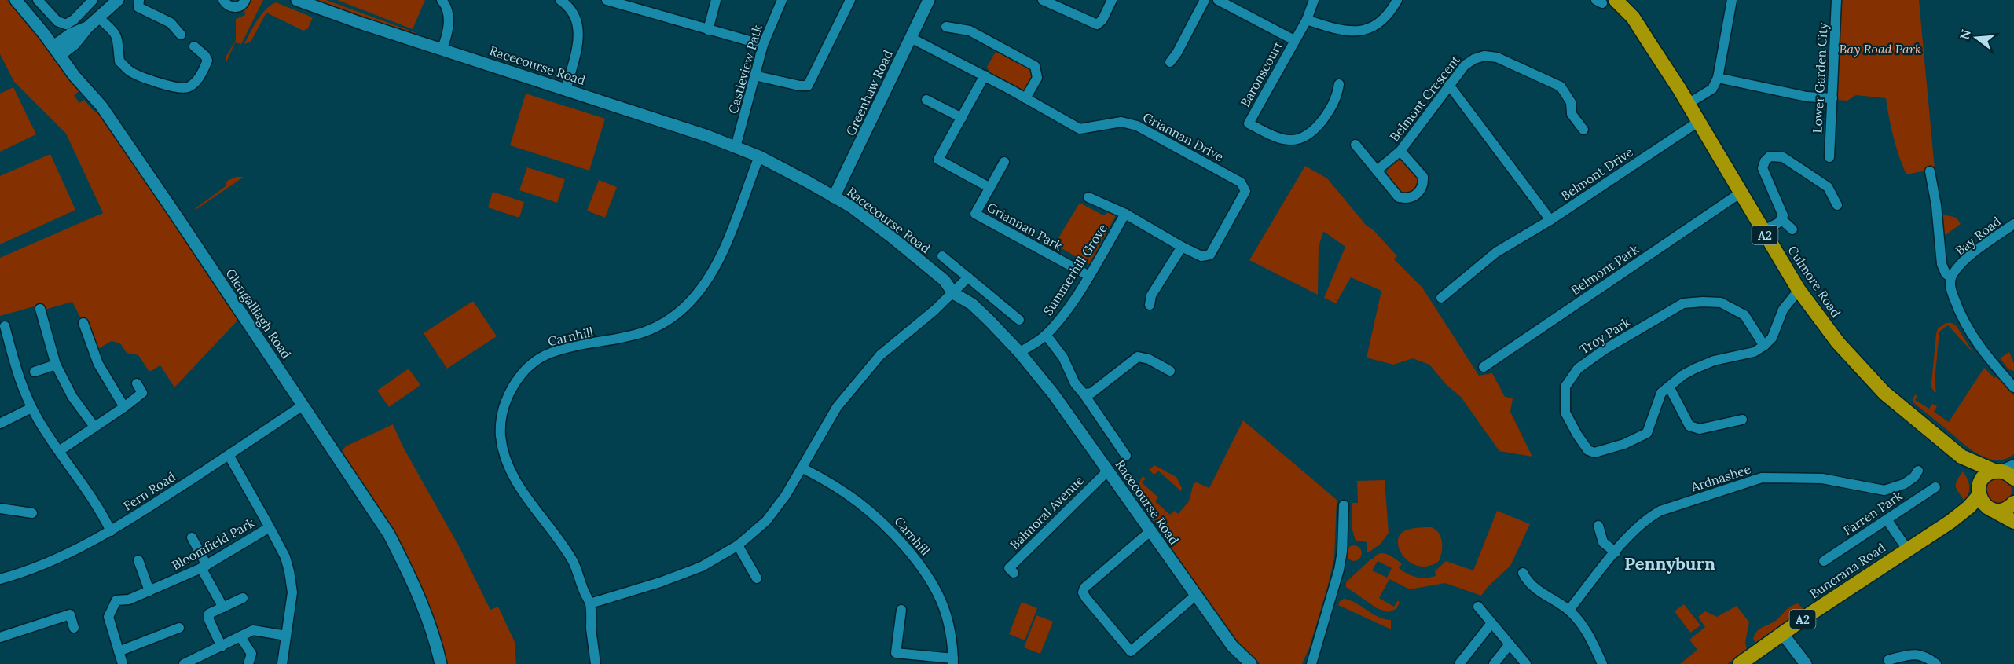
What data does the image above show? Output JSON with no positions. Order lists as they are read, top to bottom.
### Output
{
  "streets": {
    "highway": ["A2", "Culmore Road", "Buncrana Road"],
    "main road": ["Racecourse Road", "Greenhaw Road", "Glengalliagh Road"],
    "street": [
      "Castleview Patk",
      "Baronscourt",
      "Lower Garden City",
      "Belmont Crescent",
      "Griannan Drive",
      "Belmont Drive",
      "Griannan Park",
      "Bay Road",
      "Summerhill Grove",
      "Belmont Park",
      "Troy Park",
      "Carnhill",
      "Ardnashee",
      "Fern Road",
      "Balmoral Avenue",
      "Farren Park",
      "Bloomfield Park"
    ]
  },
  "crossings": [
    ["Racecourse Road", "Castleview Patk"],
    ["Racecourse Road", "Greenhaw Road"],
    ["Racecourse Road", "Summerhill Grove"],
    ["Racecourse Road", "Carnhill"],
    ["Racecourse Road", "Balmoral Avenue"],
    ["Greenhaw Road", "Griannan Drive"],
    ["Griannan Drive", "Summerhill Grove"],
    ["Belmont Drive", "Culmore Road"],
    ["Griannan Park", "Summerhill Grove"],
    ["A2", "Culmore Road"],
    ["A2", "Buncrana Road"],
    ["Belmont Park", "Culmore Road"],
    ["Culmore Road", "Buncrana Road"],
    ["Glengalliagh Road", "Fern Road"],
    ["Fern Road", "Bloomfield Park"]
  ],
  "districts": ["Pennyburn"],
  "parks": ["Bay Road Park"],
  "north": "left"
}
